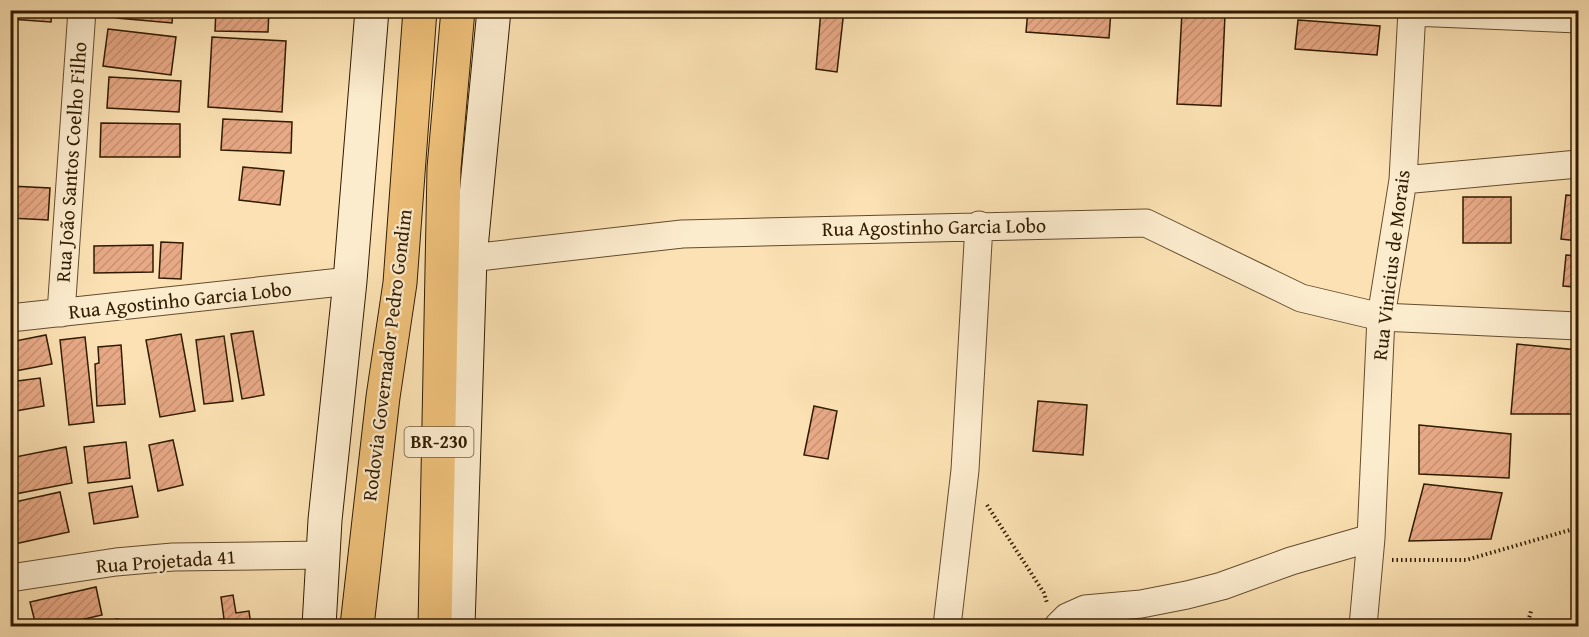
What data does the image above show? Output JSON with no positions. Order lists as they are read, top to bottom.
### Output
{
  "streets": {
    "highway": ["Rodovia Governador Pedro Gondim", "BR-230"],
    "street": [
      "Rua João Santos Coelho Filho",
      "Rua Agostinho Garcia Lobo",
      "Rua Vinicius de Morais",
      "Rua Projetada 41"
    ]
  },
  "crossings": [
    ["Rua João Santos Coelho Filho", "Rua Agostinho Garcia Lobo"],
    ["Rua Agostinho Garcia Lobo", "Rua Vinicius de Morais"]
  ]
}
